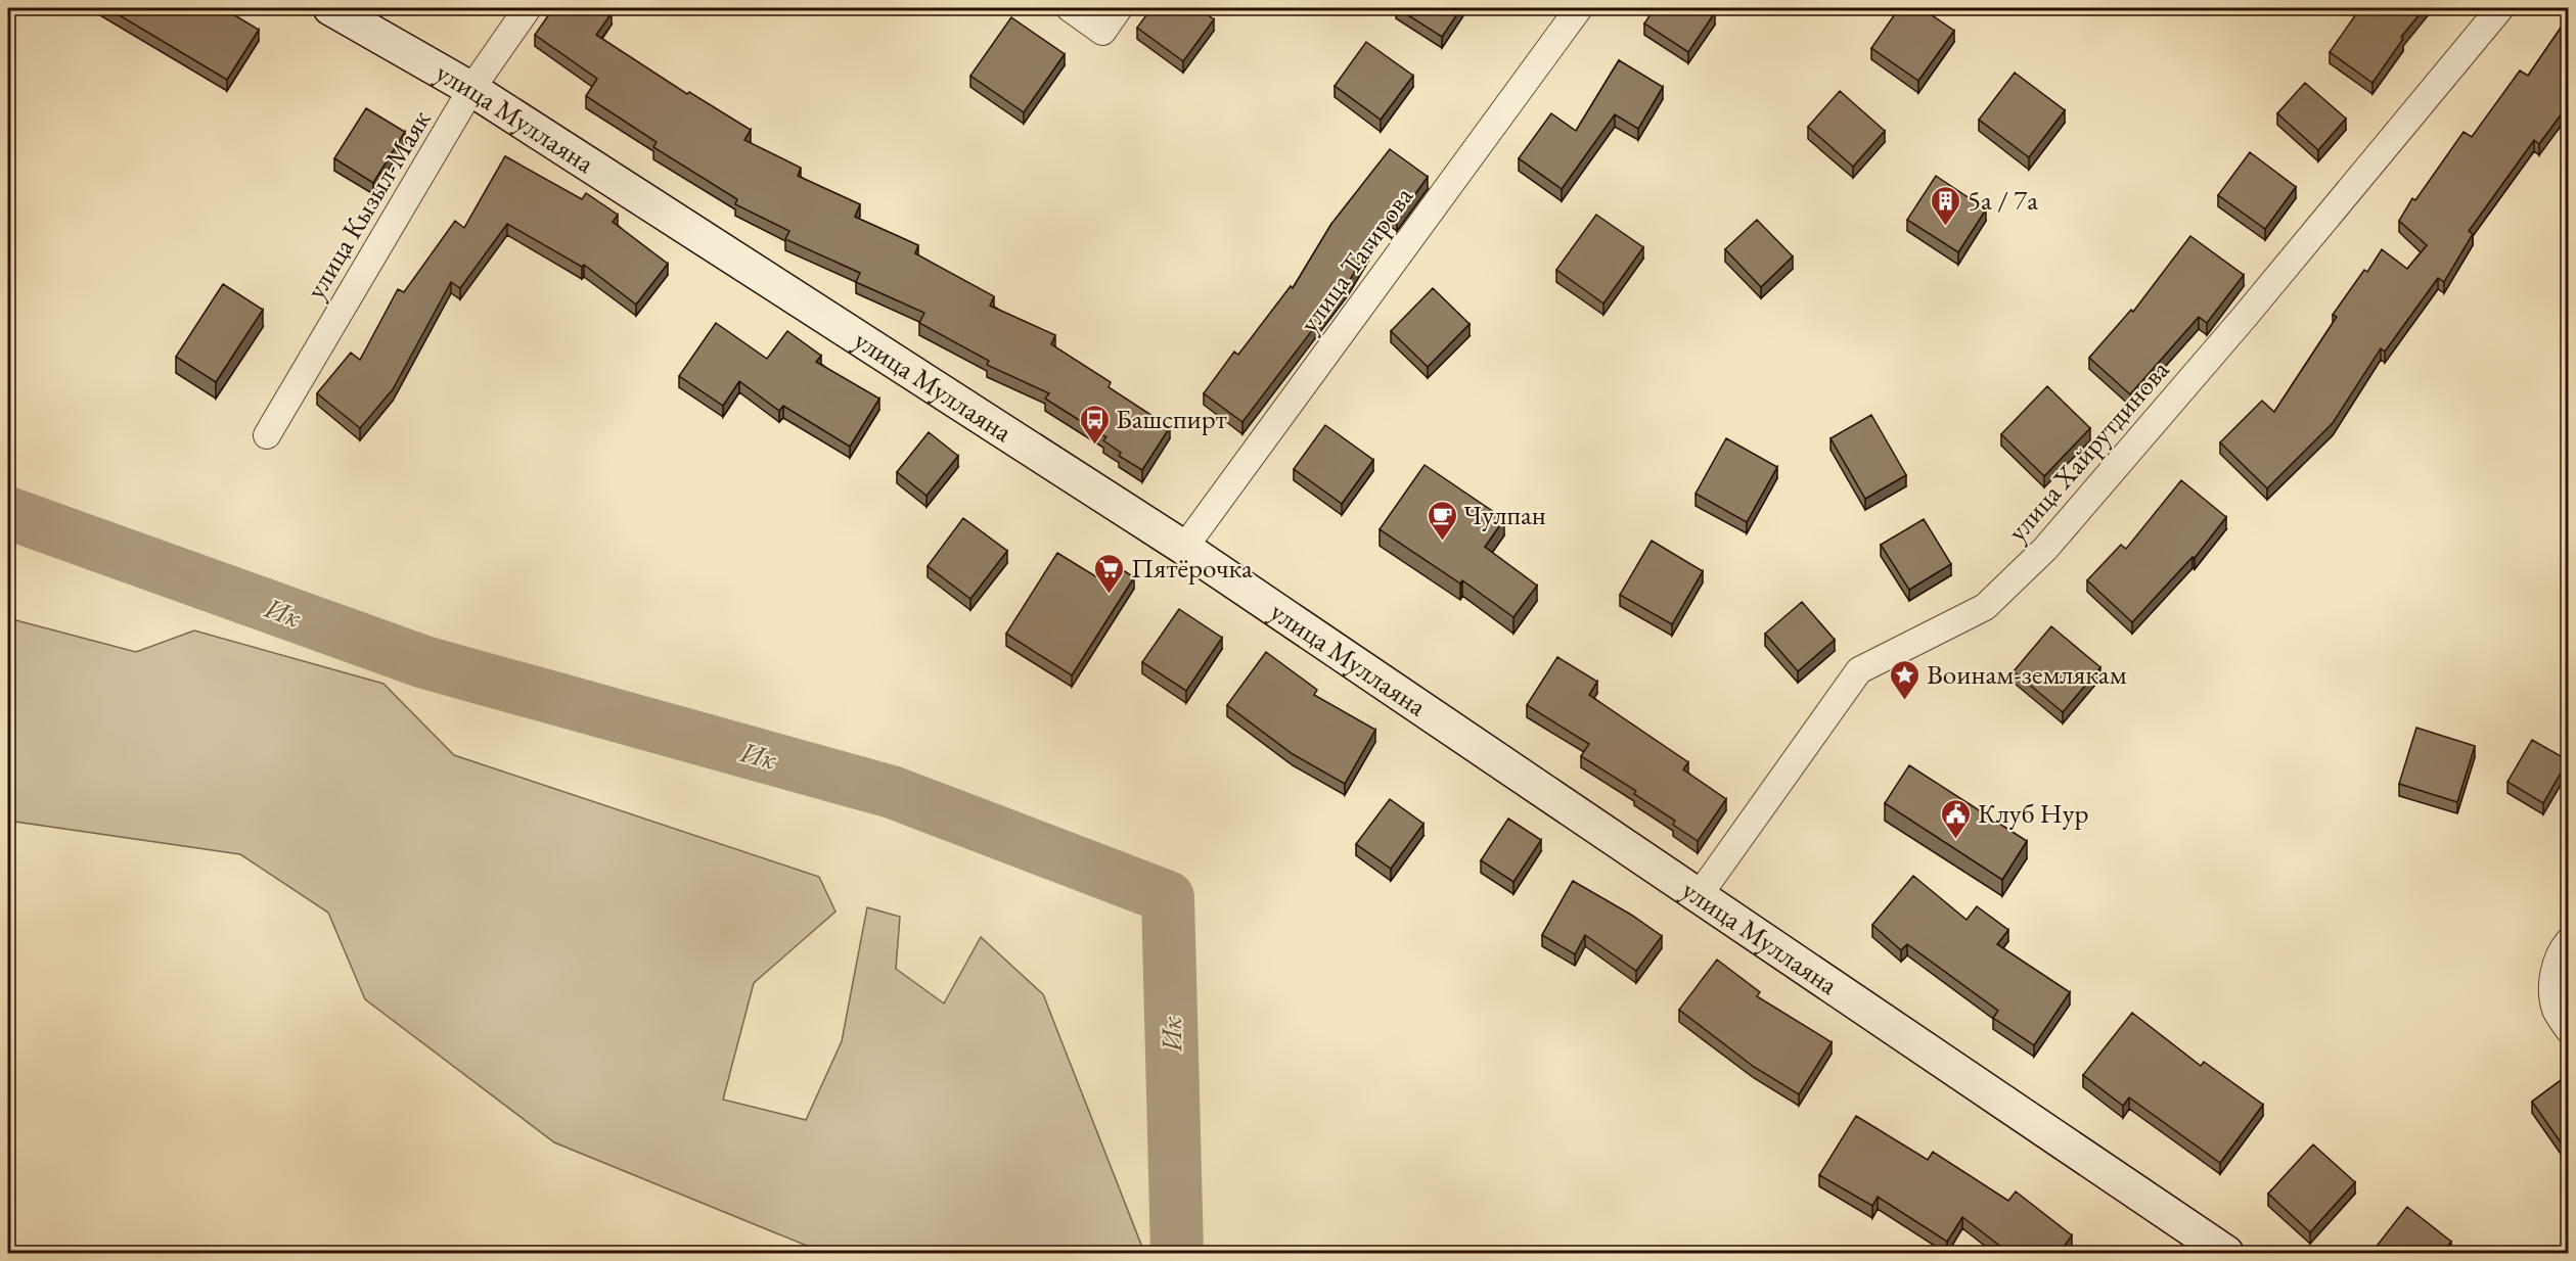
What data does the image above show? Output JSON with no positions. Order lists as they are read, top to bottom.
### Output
{
  "streets": {
    "main road": ["улица Муллаяна"],
    "street": ["улица Кызыл-Маяк", "улица Тагирова", "улица Хайрутдинова"]
  },
  "crossings": [
    ["улица Муллаяна", "улица Кызыл-Маяк"],
    ["улица Муллаяна", "улица Тагирова"],
    ["улица Муллаяна", "улица Хайрутдинова"]
  ],
  "water": ["Ик"],
  "places": {
    "building": ["5а / 7а"],
    "bus stop": ["Башспирт"],
    "cafe": ["Чулпан"],
    "supermarket": ["Пятёрочка"],
    "place": ["Воинам-землякам"],
    "public building": ["Клуб Нур"]
  }
}
